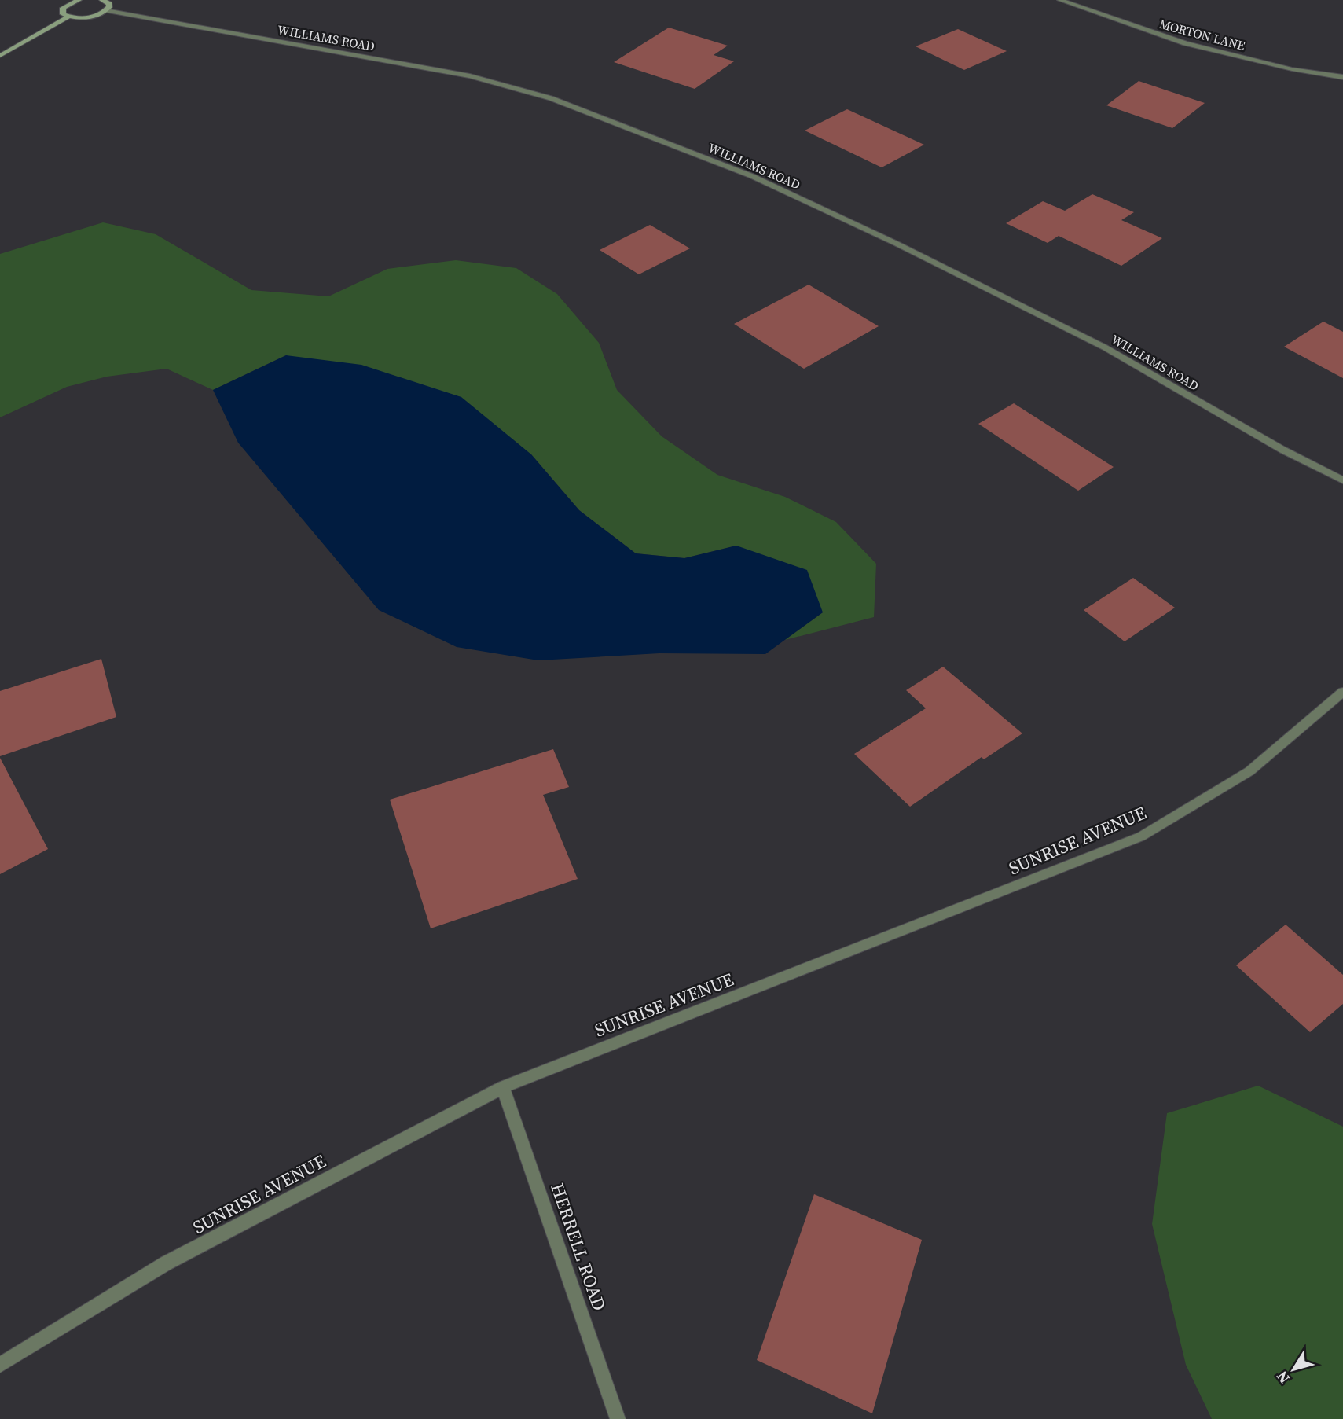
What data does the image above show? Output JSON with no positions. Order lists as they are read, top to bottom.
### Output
{
  "streets": {
    "street": [
      "MORTON LANE",
      "WILLIAMS ROAD",
      "SUNRISE AVENUE",
      "HERRELL ROAD"
    ]
  },
  "crossings": [
    ["SUNRISE AVENUE", "HERRELL ROAD"]
  ],
  "north": "bottom left"
}
